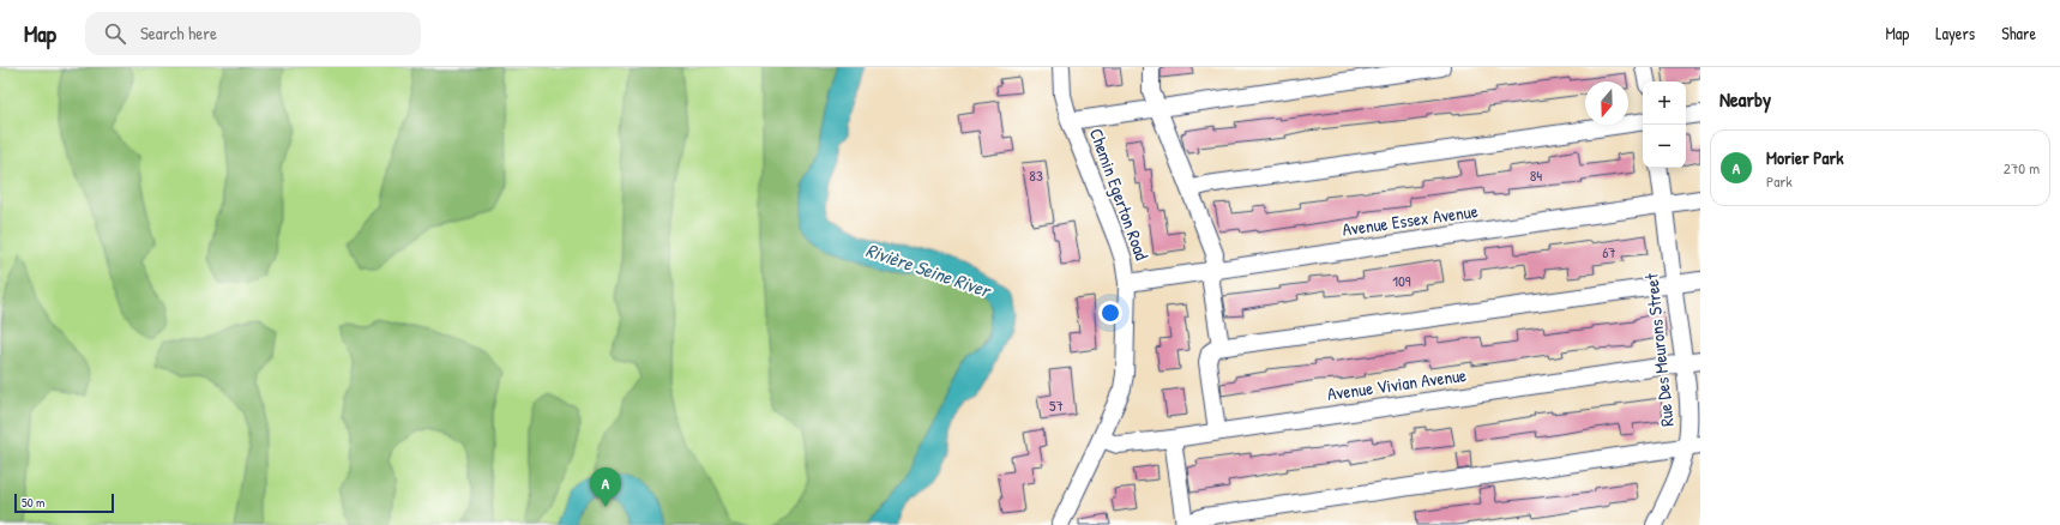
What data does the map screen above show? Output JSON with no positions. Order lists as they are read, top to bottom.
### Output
{
  "streets": {
    "street": [
      "Chemin Egerton Road",
      "Avenue Essex Avenue",
      "Rue Des Meurons Street",
      "Avenue Vivian Avenue"
    ]
  },
  "crossings": [
    ["Chemin Egerton Road", "Avenue Essex Avenue"],
    ["Chemin Egerton Road", "Avenue Vivian Avenue"],
    ["Avenue Essex Avenue", "Rue Des Meurons Street"],
    ["Rue Des Meurons Street", "Avenue Vivian Avenue"]
  ],
  "water": ["Rivière Seine River"],
  "house_numbers": [
    "83",
    "84",
    "67",
    "109",
    "57"
  ],
  "scale_bar": "50 m",
  "north": "bottom",
  "page": {
    "header": "Map",
    "search": "Search here",
    "nav": ["Map", "Layers", "Share"],
    "heading": "Nearby",
    "map_buttons": ["+", "−"],
    "list": [
      {
        "mark": "A",
        "name": "Morier Park",
        "note": "Park",
        "value": "270 m"
      }
    ],
    "pins": "A",
    "scale": "50 m"
  }
}
